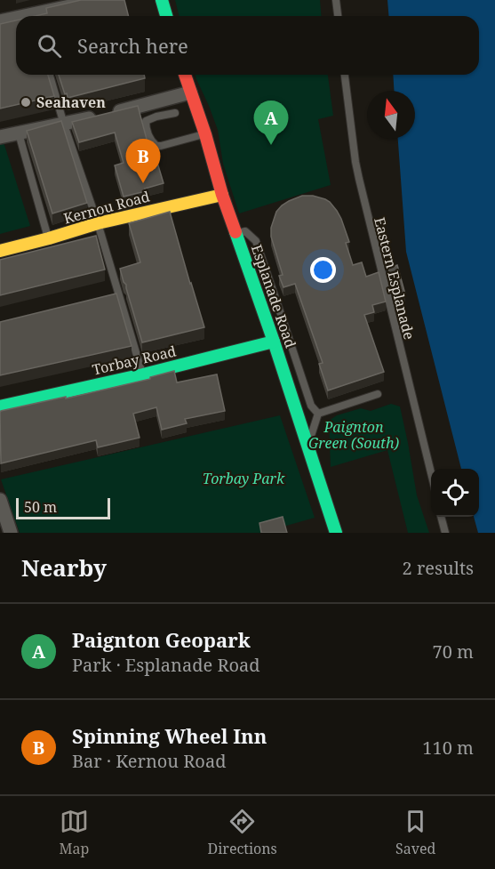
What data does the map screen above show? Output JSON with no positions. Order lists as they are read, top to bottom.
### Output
{
  "streets": {
    "main road": ["Kernou Road", "Esplanade Road", "Torbay Road"],
    "lane": ["Eastern Esplanade"]
  },
  "crossings": [
    ["Kernou Road", "Esplanade Road"],
    ["Esplanade Road", "Torbay Road"]
  ],
  "parks": ["Paignton Green (South)", "Torbay Park"],
  "places": ["Seahaven"],
  "scale_bar": "50 m",
  "north": "top",
  "page": {
    "search": "Search here",
    "pins": ["A", "B"],
    "scale": "50 m",
    "heading": ["Nearby", "2 results"],
    "list": [
      {
        "mark": "A",
        "name": "Paignton Geopark",
        "note": "Park · Esplanade Road",
        "value": "70 m"
      },
      {
        "mark": "B",
        "name": "Spinning Wheel Inn",
        "note": "Bar · Kernou Road",
        "value": "110 m"
      }
    ],
    "nav": ["Map", "Directions", "Saved"]
  }
}
